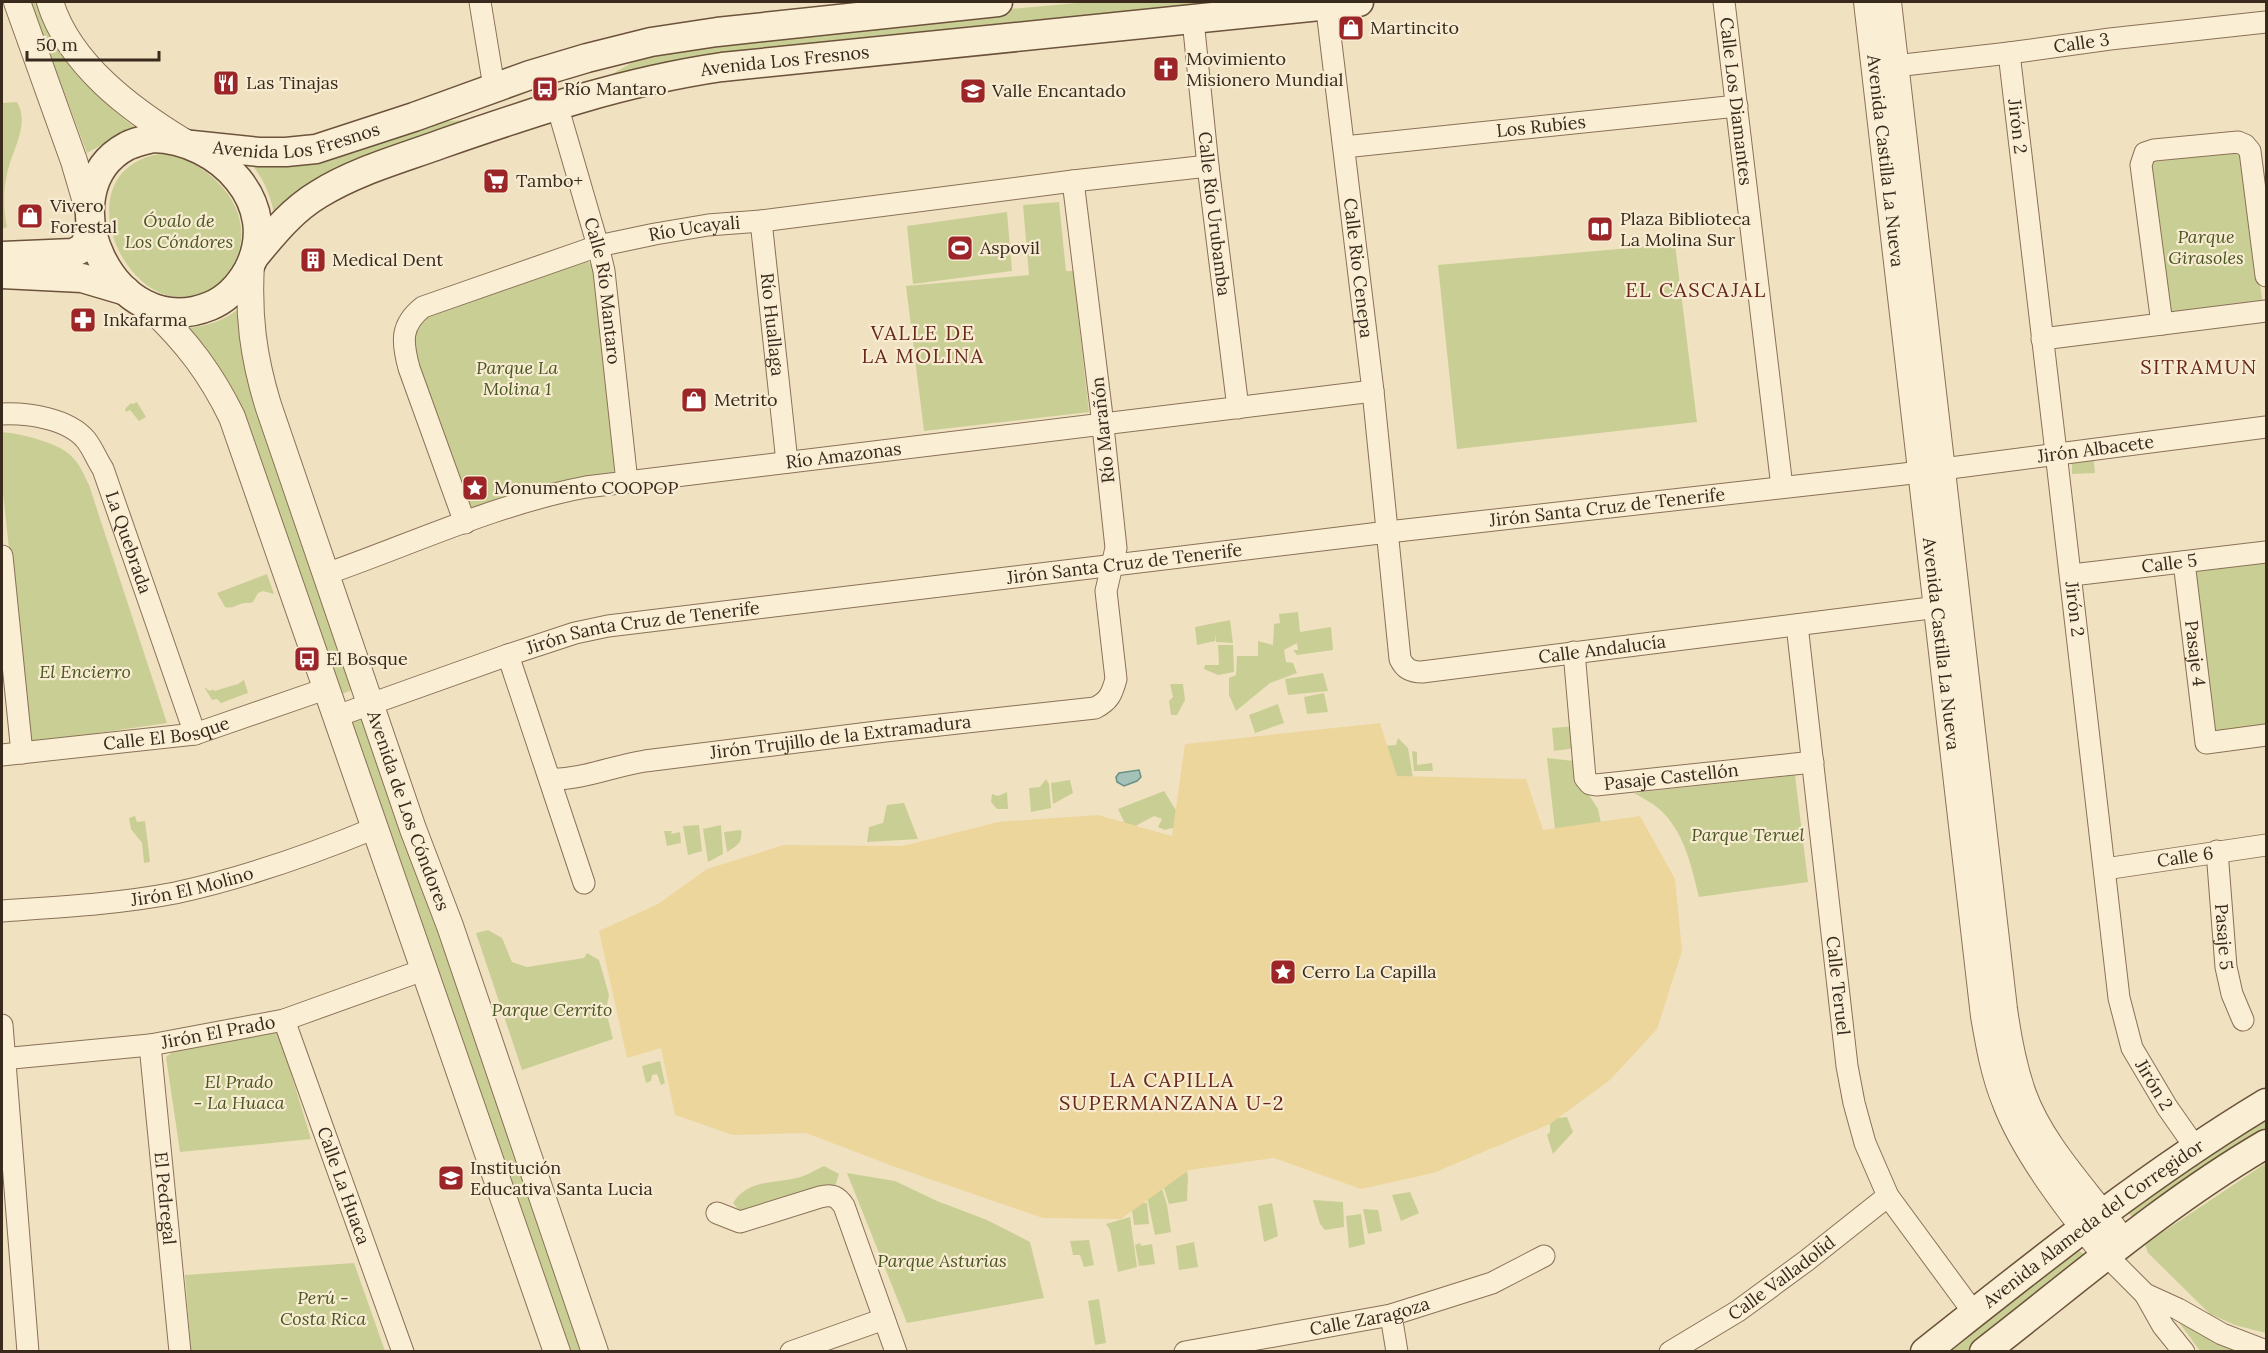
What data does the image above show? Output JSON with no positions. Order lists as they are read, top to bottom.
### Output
{
  "streets": {
    "main road": ["Avenida Los Fresnos", "Avenida Alameda del Corregidor"],
    "street": [
      "Calle 3",
      "Calle Los Diamantes",
      "Los Rubíes",
      "Jirón 2",
      "Avenida Castilla La Nueva",
      "Calle Río Urubamba",
      "Río Ucayali",
      "Calle Rio Cenepa",
      "Calle Río Mantaro",
      "Río Huallaga",
      "Río Marañón",
      "Jirón Albacete",
      "Río Amazonas",
      "Jirón Santa Cruz de Tenerife",
      "La Quebrada",
      "Calle 5",
      "Calle Andalucía",
      "Pasaje 4",
      "Calle El Bosque",
      "Jirón Trujillo de la Extramadura",
      "Pasaje Castellón",
      "Avenida de Los Cóndores",
      "Calle 6",
      "Jirón El Molino",
      "Pasaje 5",
      "Calle Teruel",
      "Jirón El Prado",
      "Calle La Huaca",
      "El Pedregal",
      "Calle Valladolid",
      "Calle Zaragoza"
    ]
  },
  "crossings": [
    ["Calle 3", "Jirón 2"],
    ["Calle 3", "Avenida Castilla La Nueva"],
    ["Avenida Los Fresnos", "Calle Río Urubamba"],
    ["Avenida Los Fresnos", "Calle Rio Cenepa"],
    ["Avenida Los Fresnos", "Calle Río Mantaro"],
    ["Avenida Los Fresnos", "Avenida de Los Cóndores"],
    ["Calle Los Diamantes", "Los Rubíes"],
    ["Calle Los Diamantes", "Jirón Santa Cruz de Tenerife"],
    ["Los Rubíes", "Calle Rio Cenepa"],
    ["Jirón 2", "Jirón Albacete"],
    ["Jirón 2", "Calle 5"],
    ["Jirón 2", "Calle 6"],
    ["Jirón 2", "Avenida Alameda del Corregidor"],
    ["Avenida Castilla La Nueva", "Jirón Albacete"],
    ["Avenida Castilla La Nueva", "Jirón Santa Cruz de Tenerife"],
    ["Avenida Castilla La Nueva", "Calle Andalucía"],
    ["Avenida Castilla La Nueva", "Avenida Alameda del Corregidor"],
    ["Calle Río Urubamba", "Río Ucayali"],
    ["Calle Río Urubamba", "Río Amazonas"],
    ["Río Ucayali", "Calle Río Mantaro"],
    ["Río Ucayali", "Río Huallaga"],
    ["Río Ucayali", "Río Marañón"],
    ["Río Ucayali", "Río Amazonas"],
    ["Calle Rio Cenepa", "Río Amazonas"],
    ["Calle Rio Cenepa", "Jirón Santa Cruz de Tenerife"],
    ["Calle Rio Cenepa", "Calle Andalucía"],
    ["Calle Río Mantaro", "Río Amazonas"],
    ["Río Huallaga", "Río Amazonas"],
    ["Río Marañón", "Río Amazonas"],
    ["Río Marañón", "Jirón Santa Cruz de Tenerife"],
    ["Río Marañón", "Jirón Trujillo de la Extramadura"],
    ["Jirón Albacete", "Jirón Santa Cruz de Tenerife"],
    ["Río Amazonas", "Avenida de Los Cóndores"],
    ["Jirón Santa Cruz de Tenerife", "Calle Andalucía"],
    ["Jirón Santa Cruz de Tenerife", "Avenida de Los Cóndores"],
    ["La Quebrada", "Calle El Bosque"],
    ["Calle 5", "Pasaje 4"],
    ["Calle Andalucía", "Pasaje Castellón"],
    ["Calle Andalucía", "Calle Teruel"],
    ["Calle El Bosque", "Avenida de Los Cóndores"],
    ["Pasaje Castellón", "Calle Teruel"],
    ["Avenida de Los Cóndores", "Jirón El Molino"],
    ["Avenida de Los Cóndores", "Jirón El Prado"],
    ["Calle 6", "Pasaje 5"],
    ["Calle Teruel", "Avenida Alameda del Corregidor"],
    ["Calle Teruel", "Calle Valladolid"],
    ["Jirón El Prado", "Calle La Huaca"],
    ["Jirón El Prado", "El Pedregal"]
  ],
  "districts": [
    "EL CASCAJAL",
    "VALLE DE LA MOLINA",
    "SITRAMUN",
    "LA CAPILLA SUPERMANZANA U-2"
  ],
  "parks": [
    "Óvalo de Los Cóndores",
    "Parque Girasoles",
    "Parque La Molina 1",
    "El Encierro",
    "Parque Teruel",
    "Parque Cerrito",
    "El Prado - La Huaca",
    "Parque Asturias",
    "Perú - Costa Rica"
  ],
  "places": {
    "shop": ["Martincito", "Vivero Forestal", "Metrito"],
    "church": ["Movimiento Misionero Mundial"],
    "restaurant": ["Las Tinajas"],
    "bus stop": ["Río Mantaro", "El Bosque"],
    "school or university": ["Valle Encantado", "Institución Educativa Santa Lucia"],
    "supermarket": ["Tambo+"],
    "library": ["Plaza Biblioteca La Molina Sur"],
    "sports": ["Aspovil"],
    "building": ["Medical Dent"],
    "pharmacy": ["Inkafarma"],
    "place": ["Monumento COOPOP", "Cerro La Capilla"]
  },
  "scale_bar": "50 m"
}
